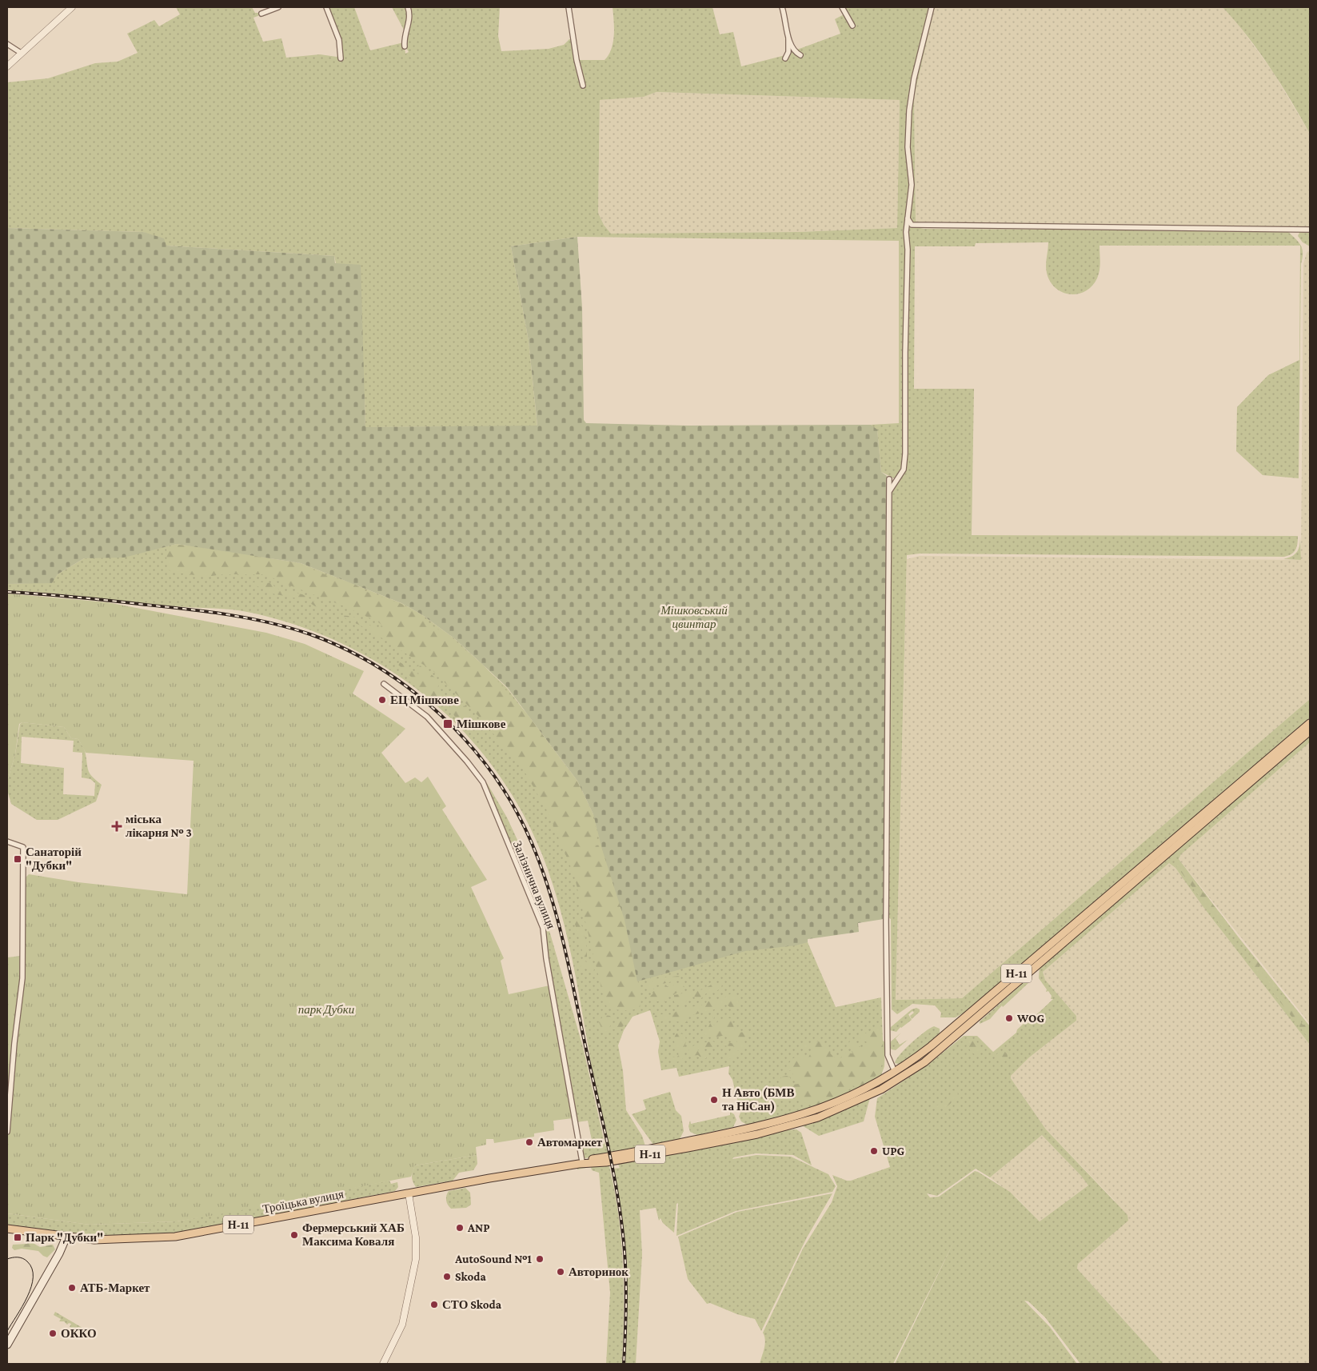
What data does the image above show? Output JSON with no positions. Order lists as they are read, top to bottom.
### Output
{
  "streets": {
    "main road": ["Н-11", "Троїцька вулиця"],
    "street": ["Залізнична вулиця"]
  },
  "crossings": [
    ["Залізнична вулиця", "Н-11"],
    ["Залізнична вулиця", "Троїцька вулиця"],
    ["Н-11", "Троїцька вулиця"]
  ],
  "parks": ["Мішковський цвинтар", "парк Дубки"],
  "places": {
    "other": [
      "ЕЦ Мішкове",
      "WOG",
      "Н Авто (БМВ та НіСан)",
      "Автомаркет",
      "UPG",
      "ANP",
      "Фермерський ХАБ Максима Коваля",
      "AutoSound №1",
      "Авторинок",
      "Skoda",
      "АТБ-Маркет",
      "СТО Skoda",
      "ОККО"
    ],
    "transit": ["Мішкове", "Санаторій \"Дубки\"", "Парк \"Дубки\""],
    "health": ["міська лікарня № 3"]
  }
}
